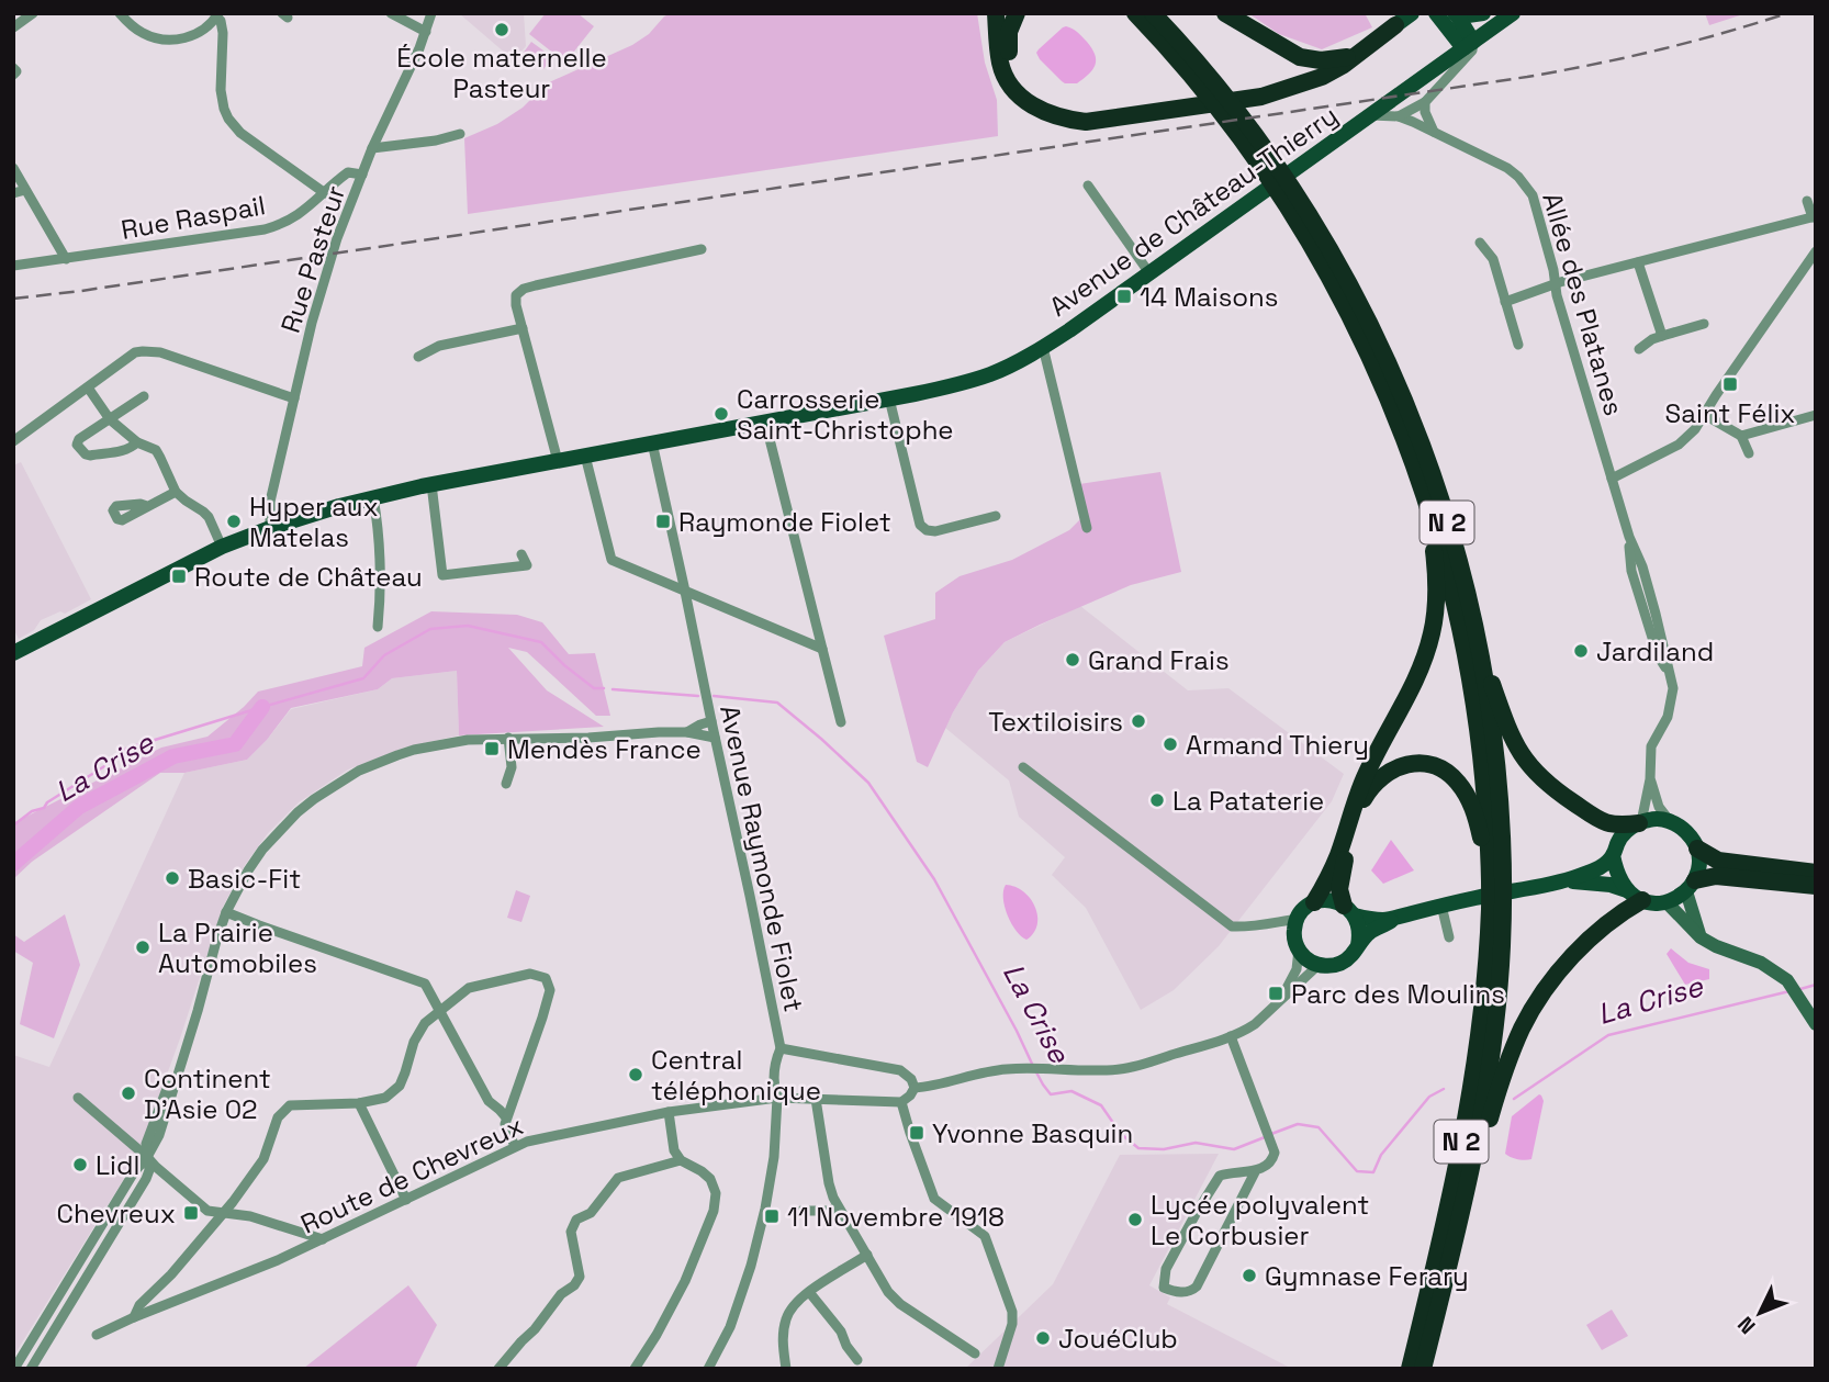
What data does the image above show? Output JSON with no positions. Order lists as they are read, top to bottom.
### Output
{
  "streets": {
    "highway": ["N 2"],
    "main road": ["Avenue de Château-Thierry"],
    "street": [
      "Rue Raspail",
      "Rue Pasteur",
      "Allée des Platanes",
      "Avenue Raymonde Fiolet",
      "Route de Chevreux"
    ]
  },
  "crossings": [
    ["Avenue de Château-Thierry", "Rue Pasteur"],
    ["Avenue de Château-Thierry", "Avenue Raymonde Fiolet"],
    ["Rue Raspail", "Rue Pasteur"],
    ["Avenue Raymonde Fiolet", "Route de Chevreux"]
  ],
  "water": ["La Crise"],
  "places": {
    "other": [
      "École maternelle Pasteur",
      "Carrosserie Saint-Christophe",
      "Hyper aux Matelas",
      "Jardiland",
      "Grand Frais",
      "Textiloisirs",
      "Armand Thiery",
      "La Pataterie",
      "Basic-Fit",
      "La Prairie Automobiles",
      "Central téléphonique",
      "Continent D'Asie 02",
      "Lidl",
      "Lycée polyvalent Le Corbusier",
      "Gymnase Ferary",
      "JouéClub"
    ],
    "transit": [
      "14 Maisons",
      "Saint Félix",
      "Raymonde Fiolet",
      "Route de Château",
      "Mendès France",
      "Parc des Moulins",
      "Yvonne Basquin",
      "Chevreux",
      "11 Novembre 1918"
    ]
  },
  "north": "bottom left"
}
